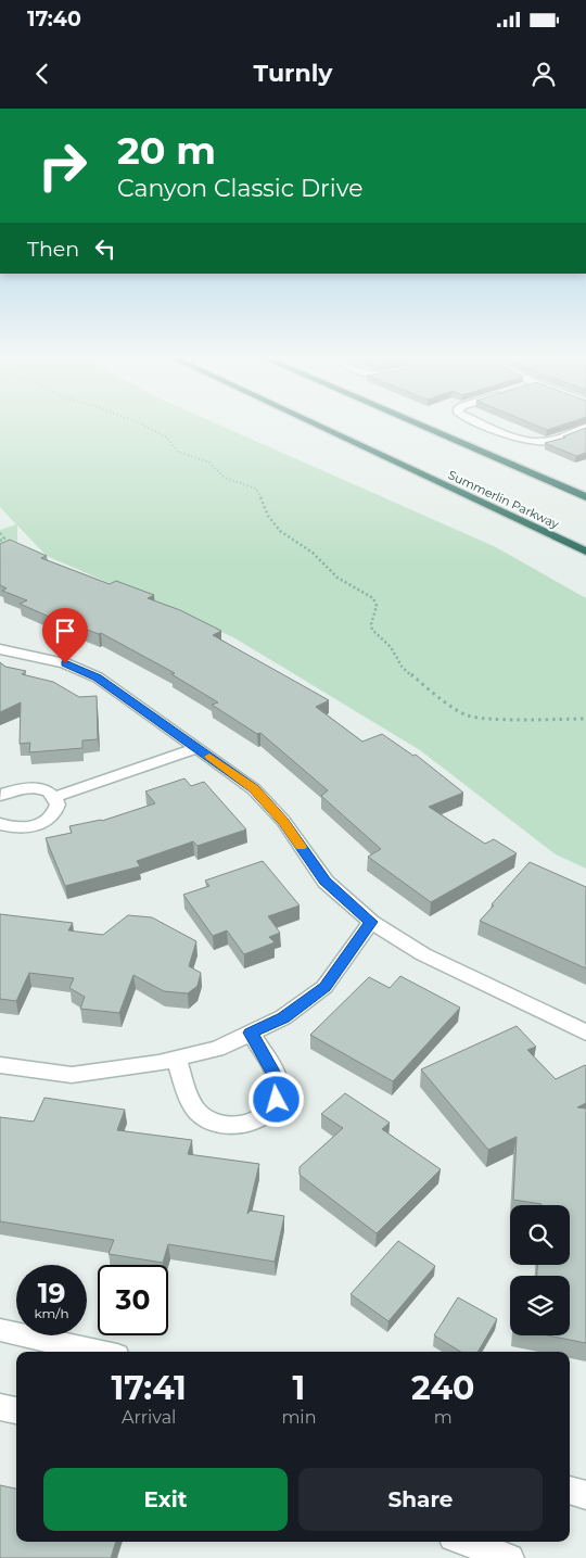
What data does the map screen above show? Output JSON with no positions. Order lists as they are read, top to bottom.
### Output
{
  "streets": {
    "highway": ["Summerlin Parkway"]
  },
  "page": {
    "status": "17:40",
    "header": "Turnly",
    "turn": ["20 m", "Canyon Classic Drive"],
    "then": "Then",
    "speed": "19 km/h",
    "limit": "30",
    "eta": [
      "17:41",
      "Arrival",
      "1",
      "min",
      "240",
      "m"
    ],
    "buttons": ["Exit", "Share"]
  }
}
